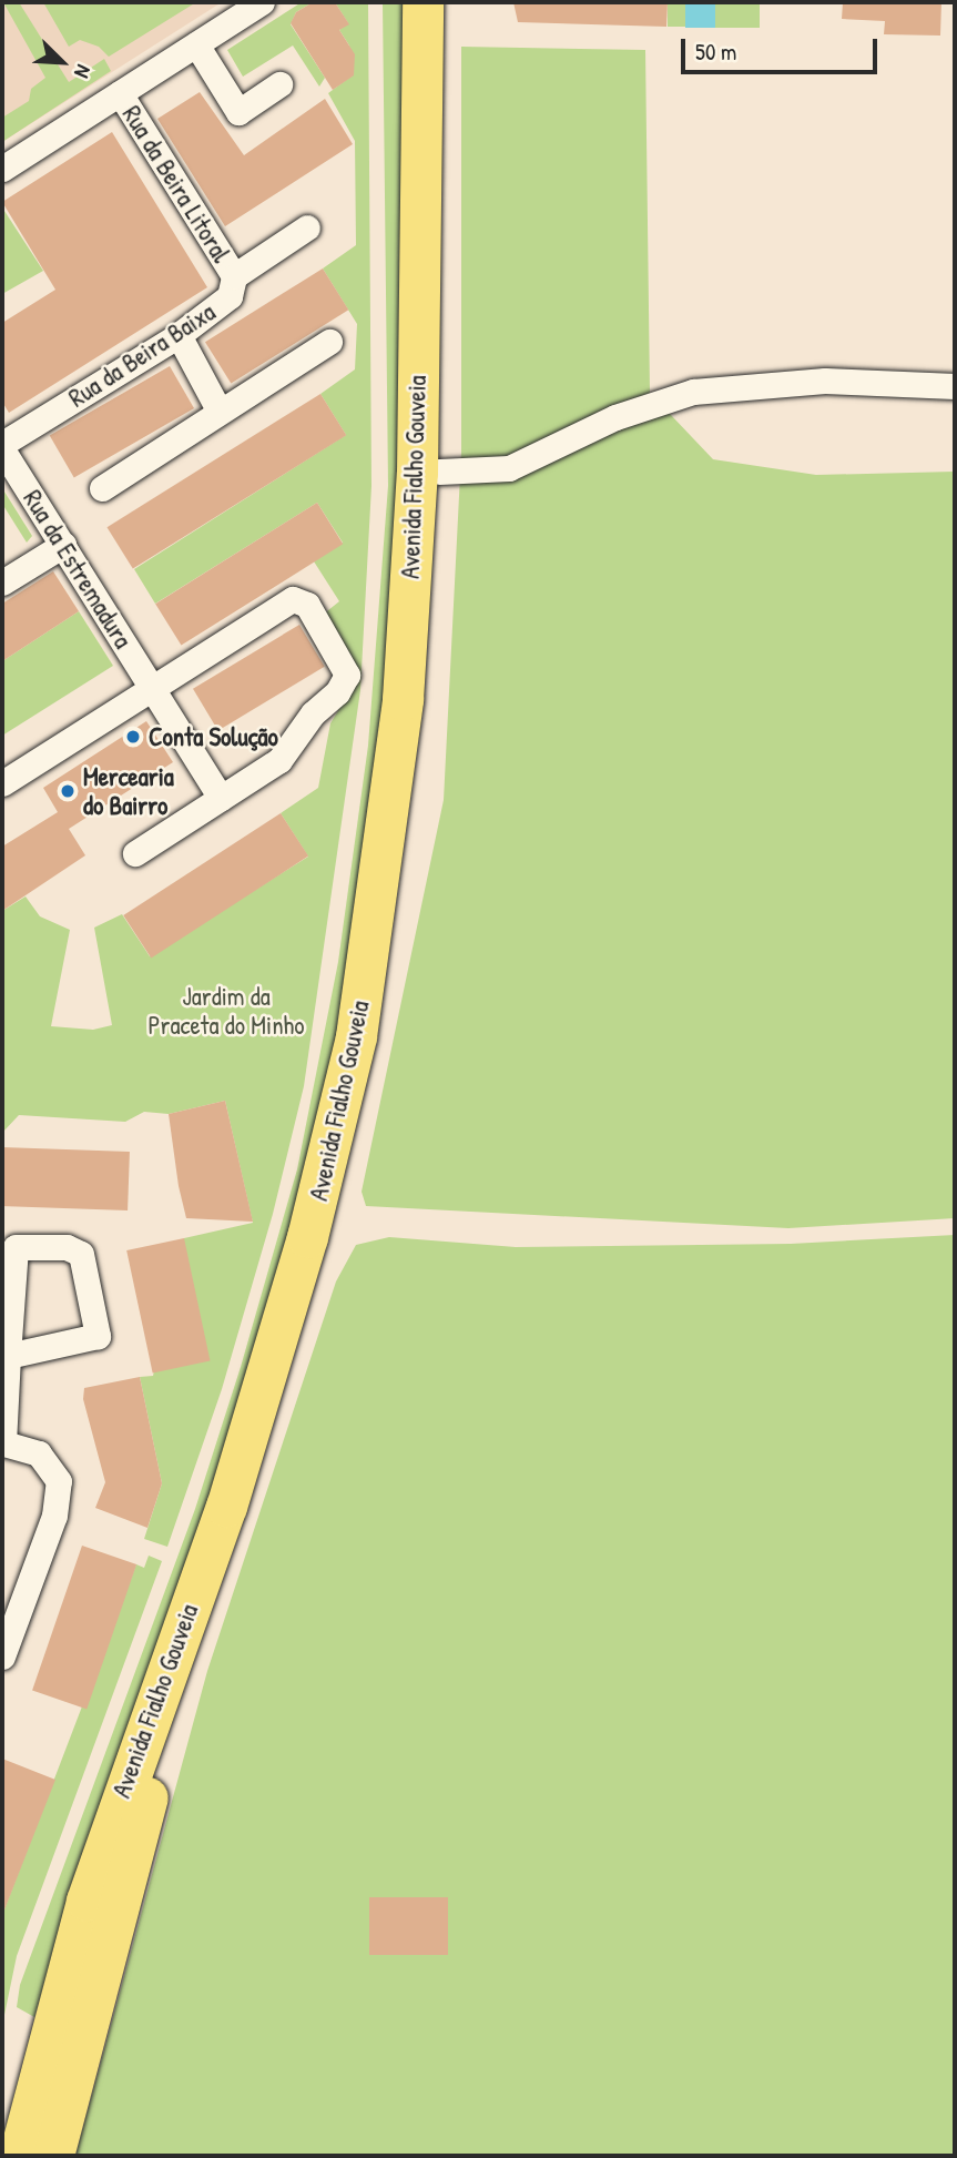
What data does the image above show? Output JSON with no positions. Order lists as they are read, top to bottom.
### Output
{
  "streets": {
    "main road": ["Avenida Fialho Gouveia"],
    "street": ["Rua da Beira Litoral", "Rua da Beira Baixa", "Rua da Estremadura"]
  },
  "crossings": [
    ["Rua da Beira Litoral", "Rua da Beira Baixa"],
    ["Rua da Beira Baixa", "Rua da Estremadura"]
  ],
  "parks": ["Jardim da Praceta do Minho"],
  "places": ["Conta Solução", "Mercearia do Bairro"],
  "scale_bar": "50 m",
  "north": "bottom right"
}
